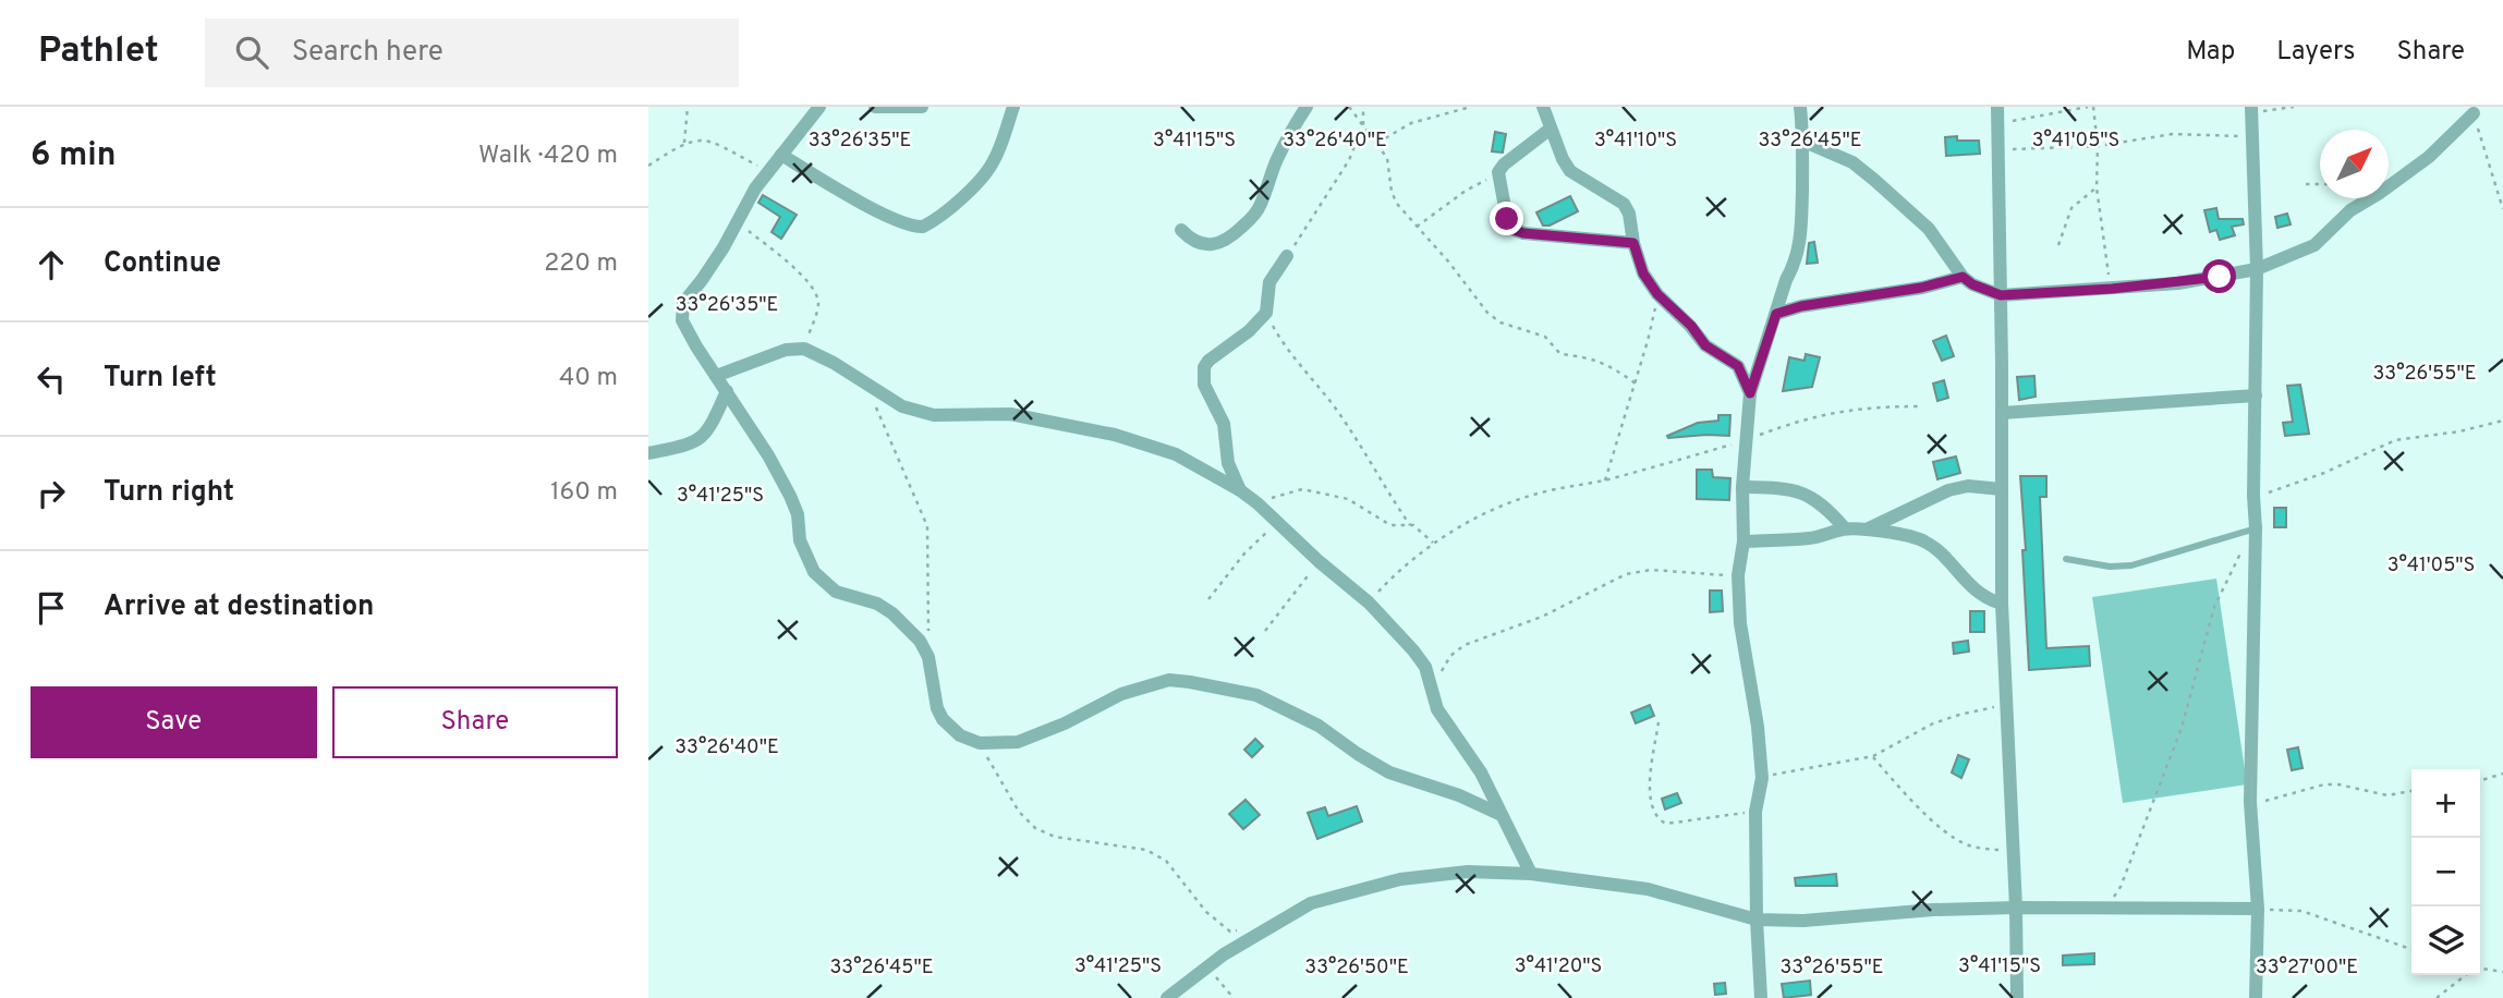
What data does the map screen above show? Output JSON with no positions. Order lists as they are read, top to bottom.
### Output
{
  "north": "top right",
  "page": {
    "header": "Pathlet",
    "search": "Search here",
    "nav": ["Map", "Layers", "Share"],
    "heading": ["6 min", "Walk · 420 m"],
    "list": [
      ["Continue", "220 m"],
      ["Turn left", "40 m"],
      ["Turn right", "160 m"],
      "Arrive at destination"
    ],
    "buttons": ["Save", "Share"],
    "map_buttons": ["+", "−"]
  },
  "coordinates": [
    "33°26'35\"E",
    "33°26'40\"E",
    "33°26'45\"E",
    "3°41'15\"S",
    "3°41'10\"S",
    "3°41'05\"S",
    "33°26'55\"E",
    "3°41'25\"S",
    "3°41'20\"S",
    "33°26'50\"E",
    "33°27'00\"E"
  ]
}
